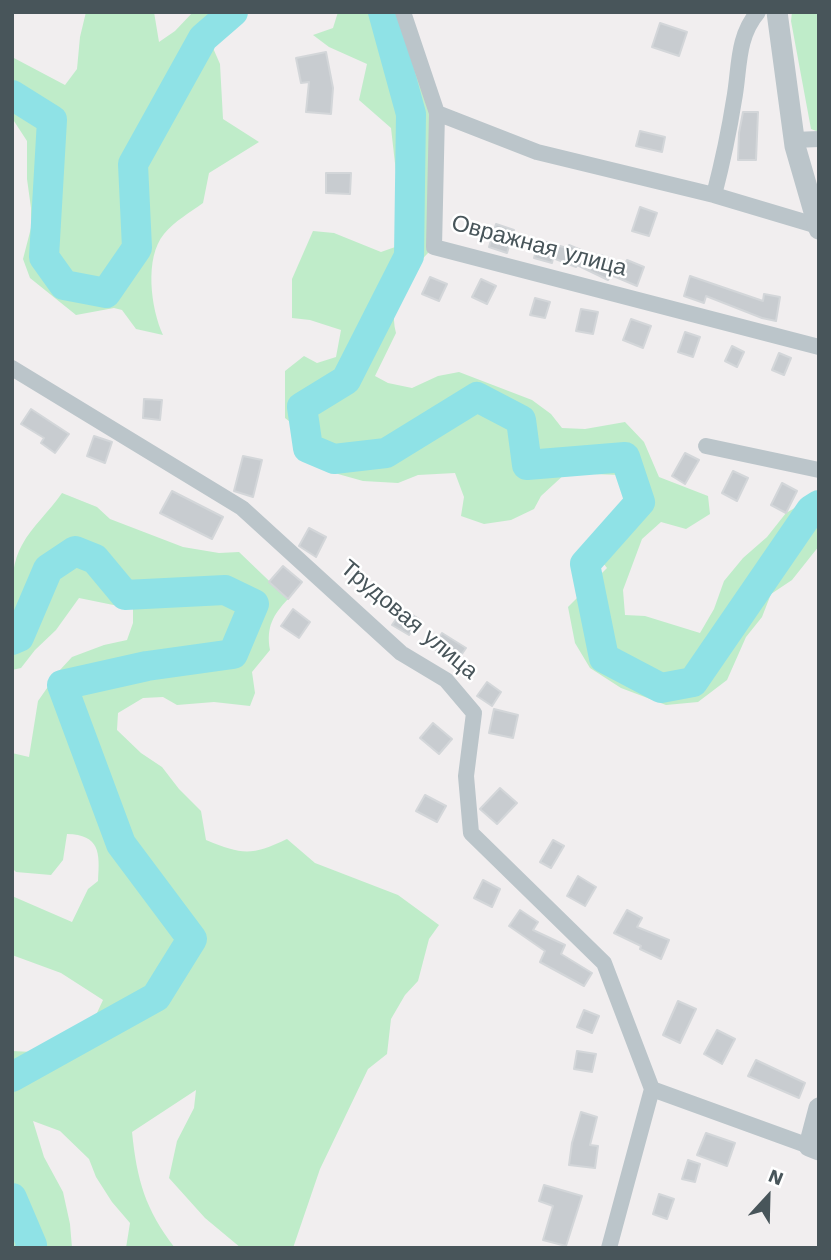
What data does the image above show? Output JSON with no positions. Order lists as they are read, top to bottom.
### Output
{
  "streets": {
    "street": ["Овражная улица", "Трудовая улица"]
  },
  "north": "top"
}
